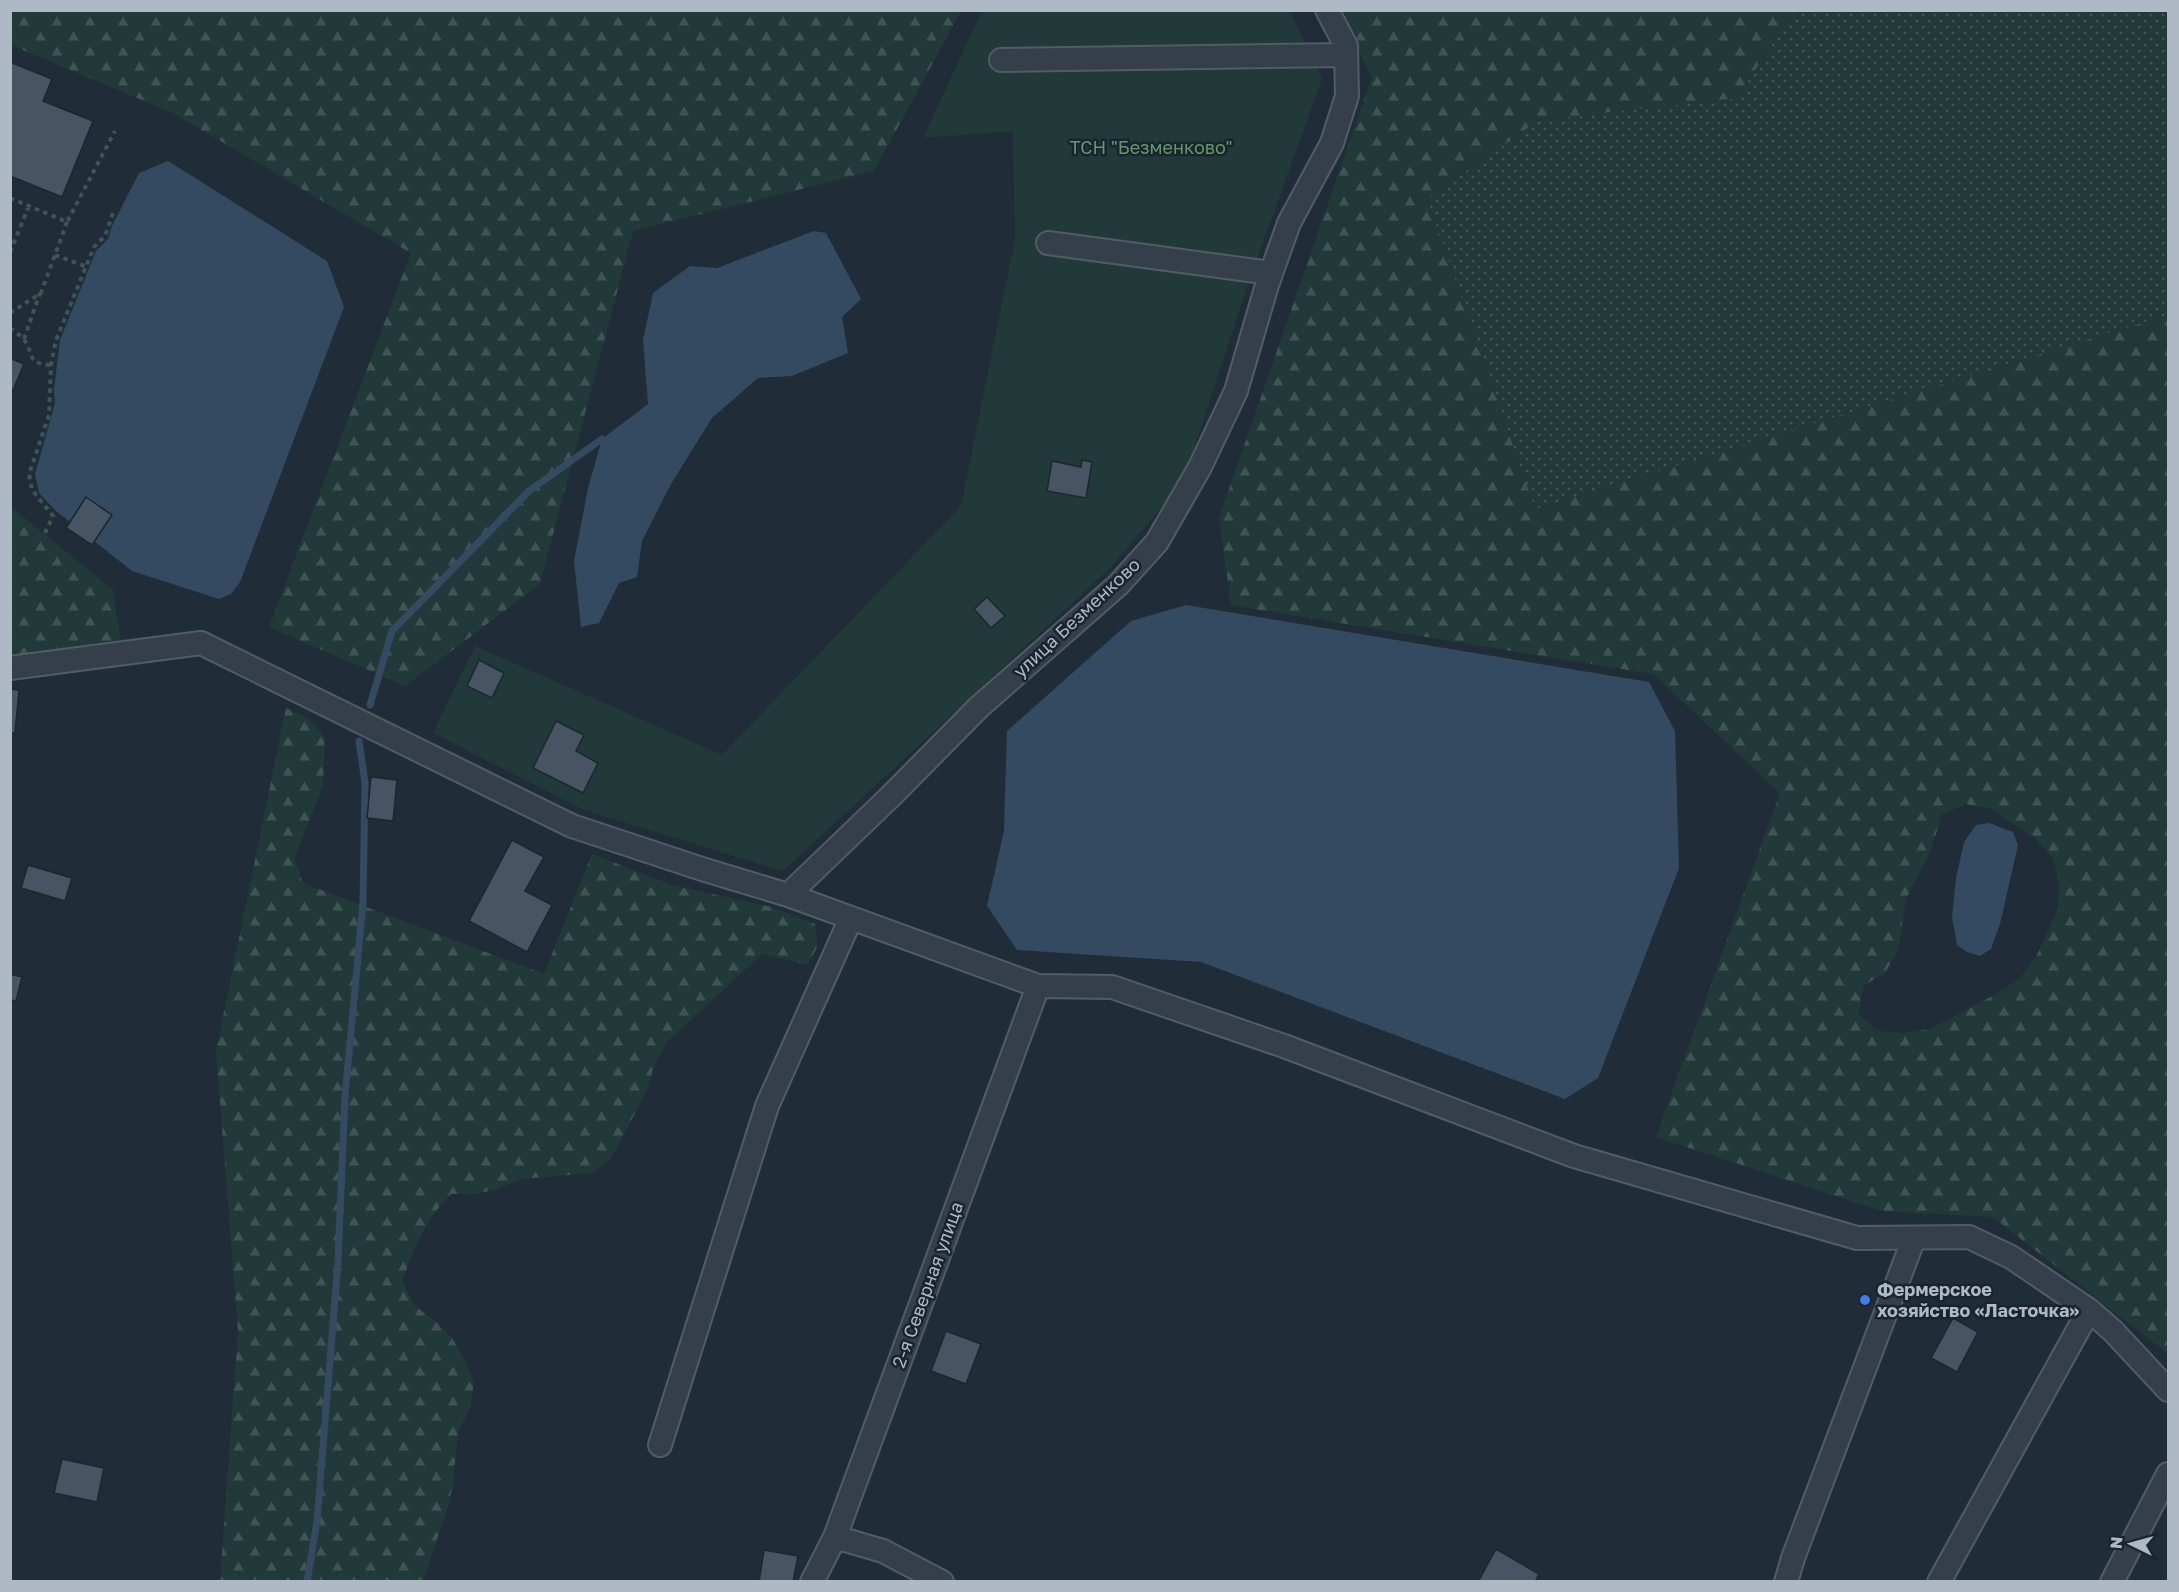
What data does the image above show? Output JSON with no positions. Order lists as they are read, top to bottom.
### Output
{
  "streets": {
    "street": ["улица Безменково", "2-я Северная улица"]
  },
  "parks": ["ТСН \"Безменково\""],
  "places": ["Фермерское хозяйство «Ласточка»"],
  "north": "left"
}
